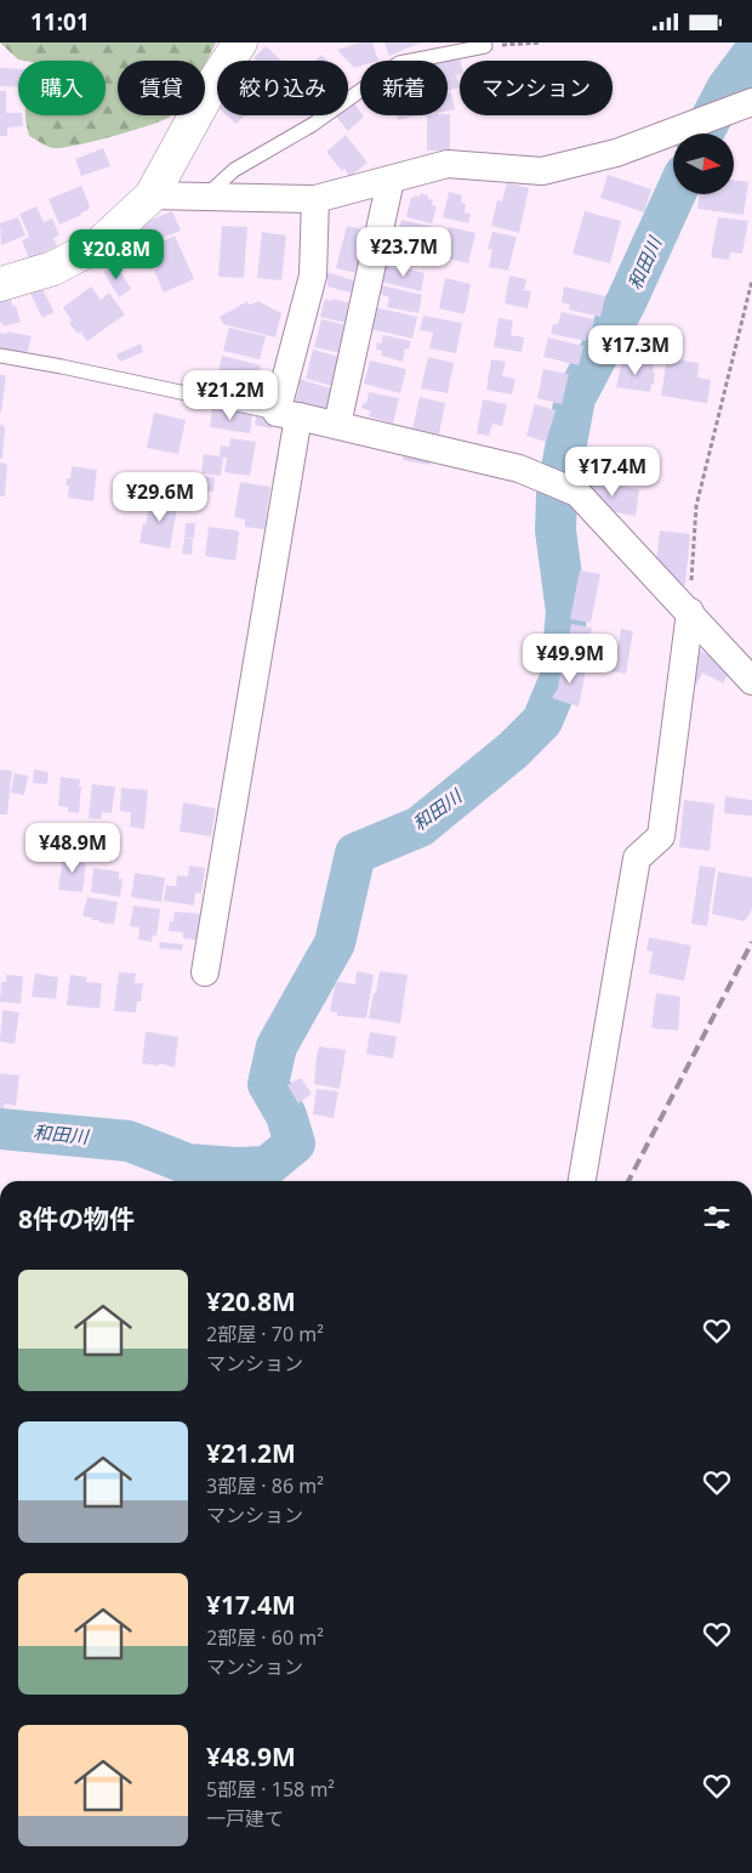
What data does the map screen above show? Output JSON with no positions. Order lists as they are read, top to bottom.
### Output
{
  "water": ["和田川"],
  "north": "right",
  "page": {
    "status": "11:01",
    "chip": [
      "購入",
      "賃貸",
      "絞り込み",
      "新着",
      "マンション"
    ],
    "price": [
      "¥23.7M",
      "¥20.8M",
      "¥17.3M",
      "¥21.2M",
      "¥17.4M",
      "¥29.6M",
      "¥49.9M",
      "¥48.9M"
    ],
    "heading": "8件の物件",
    "list": [
      {
        "name": "¥20.8M",
        "note": "2部屋 · 70 m² · マンション"
      },
      {
        "name": "¥21.2M",
        "note": "3部屋 · 86 m² · マンション"
      },
      {
        "name": "¥17.4M",
        "note": "2部屋 · 60 m² · マンション"
      },
      {
        "name": "¥48.9M",
        "note": "5部屋 · 158 m² · 一戸建て"
      }
    ]
  }
}
